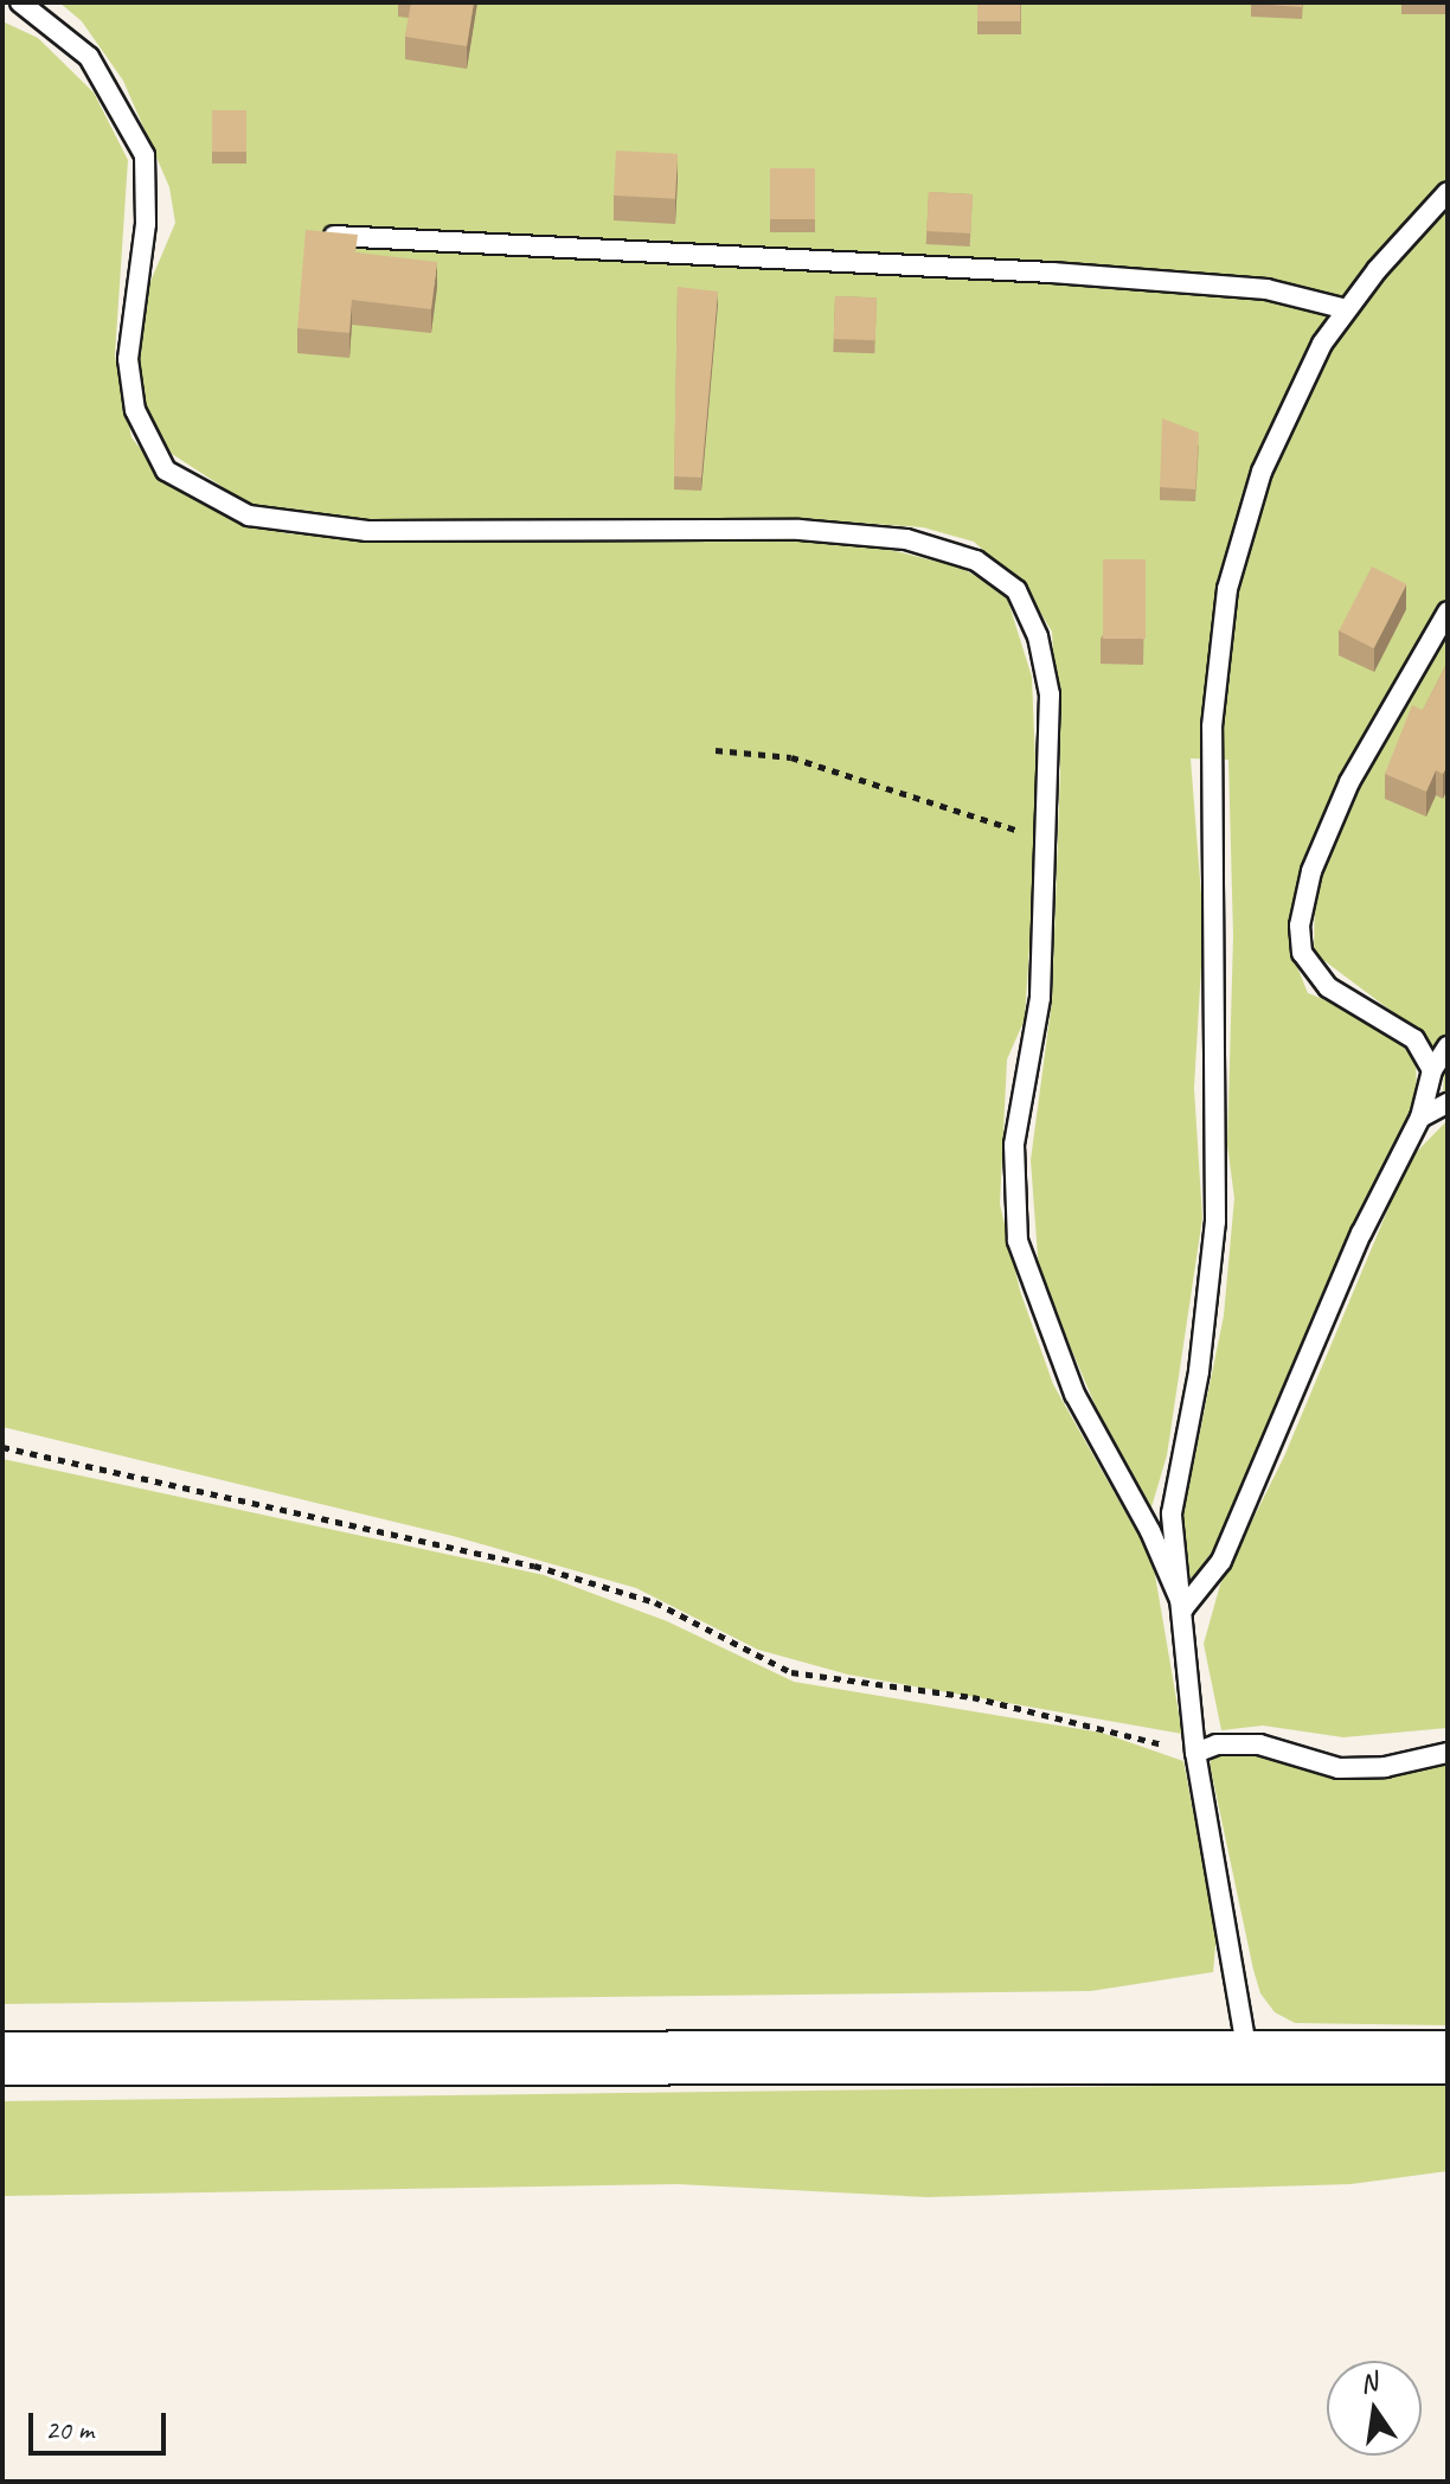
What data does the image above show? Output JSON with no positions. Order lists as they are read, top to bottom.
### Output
{
  "scale_bar": "20 m",
  "north": "top"
}
